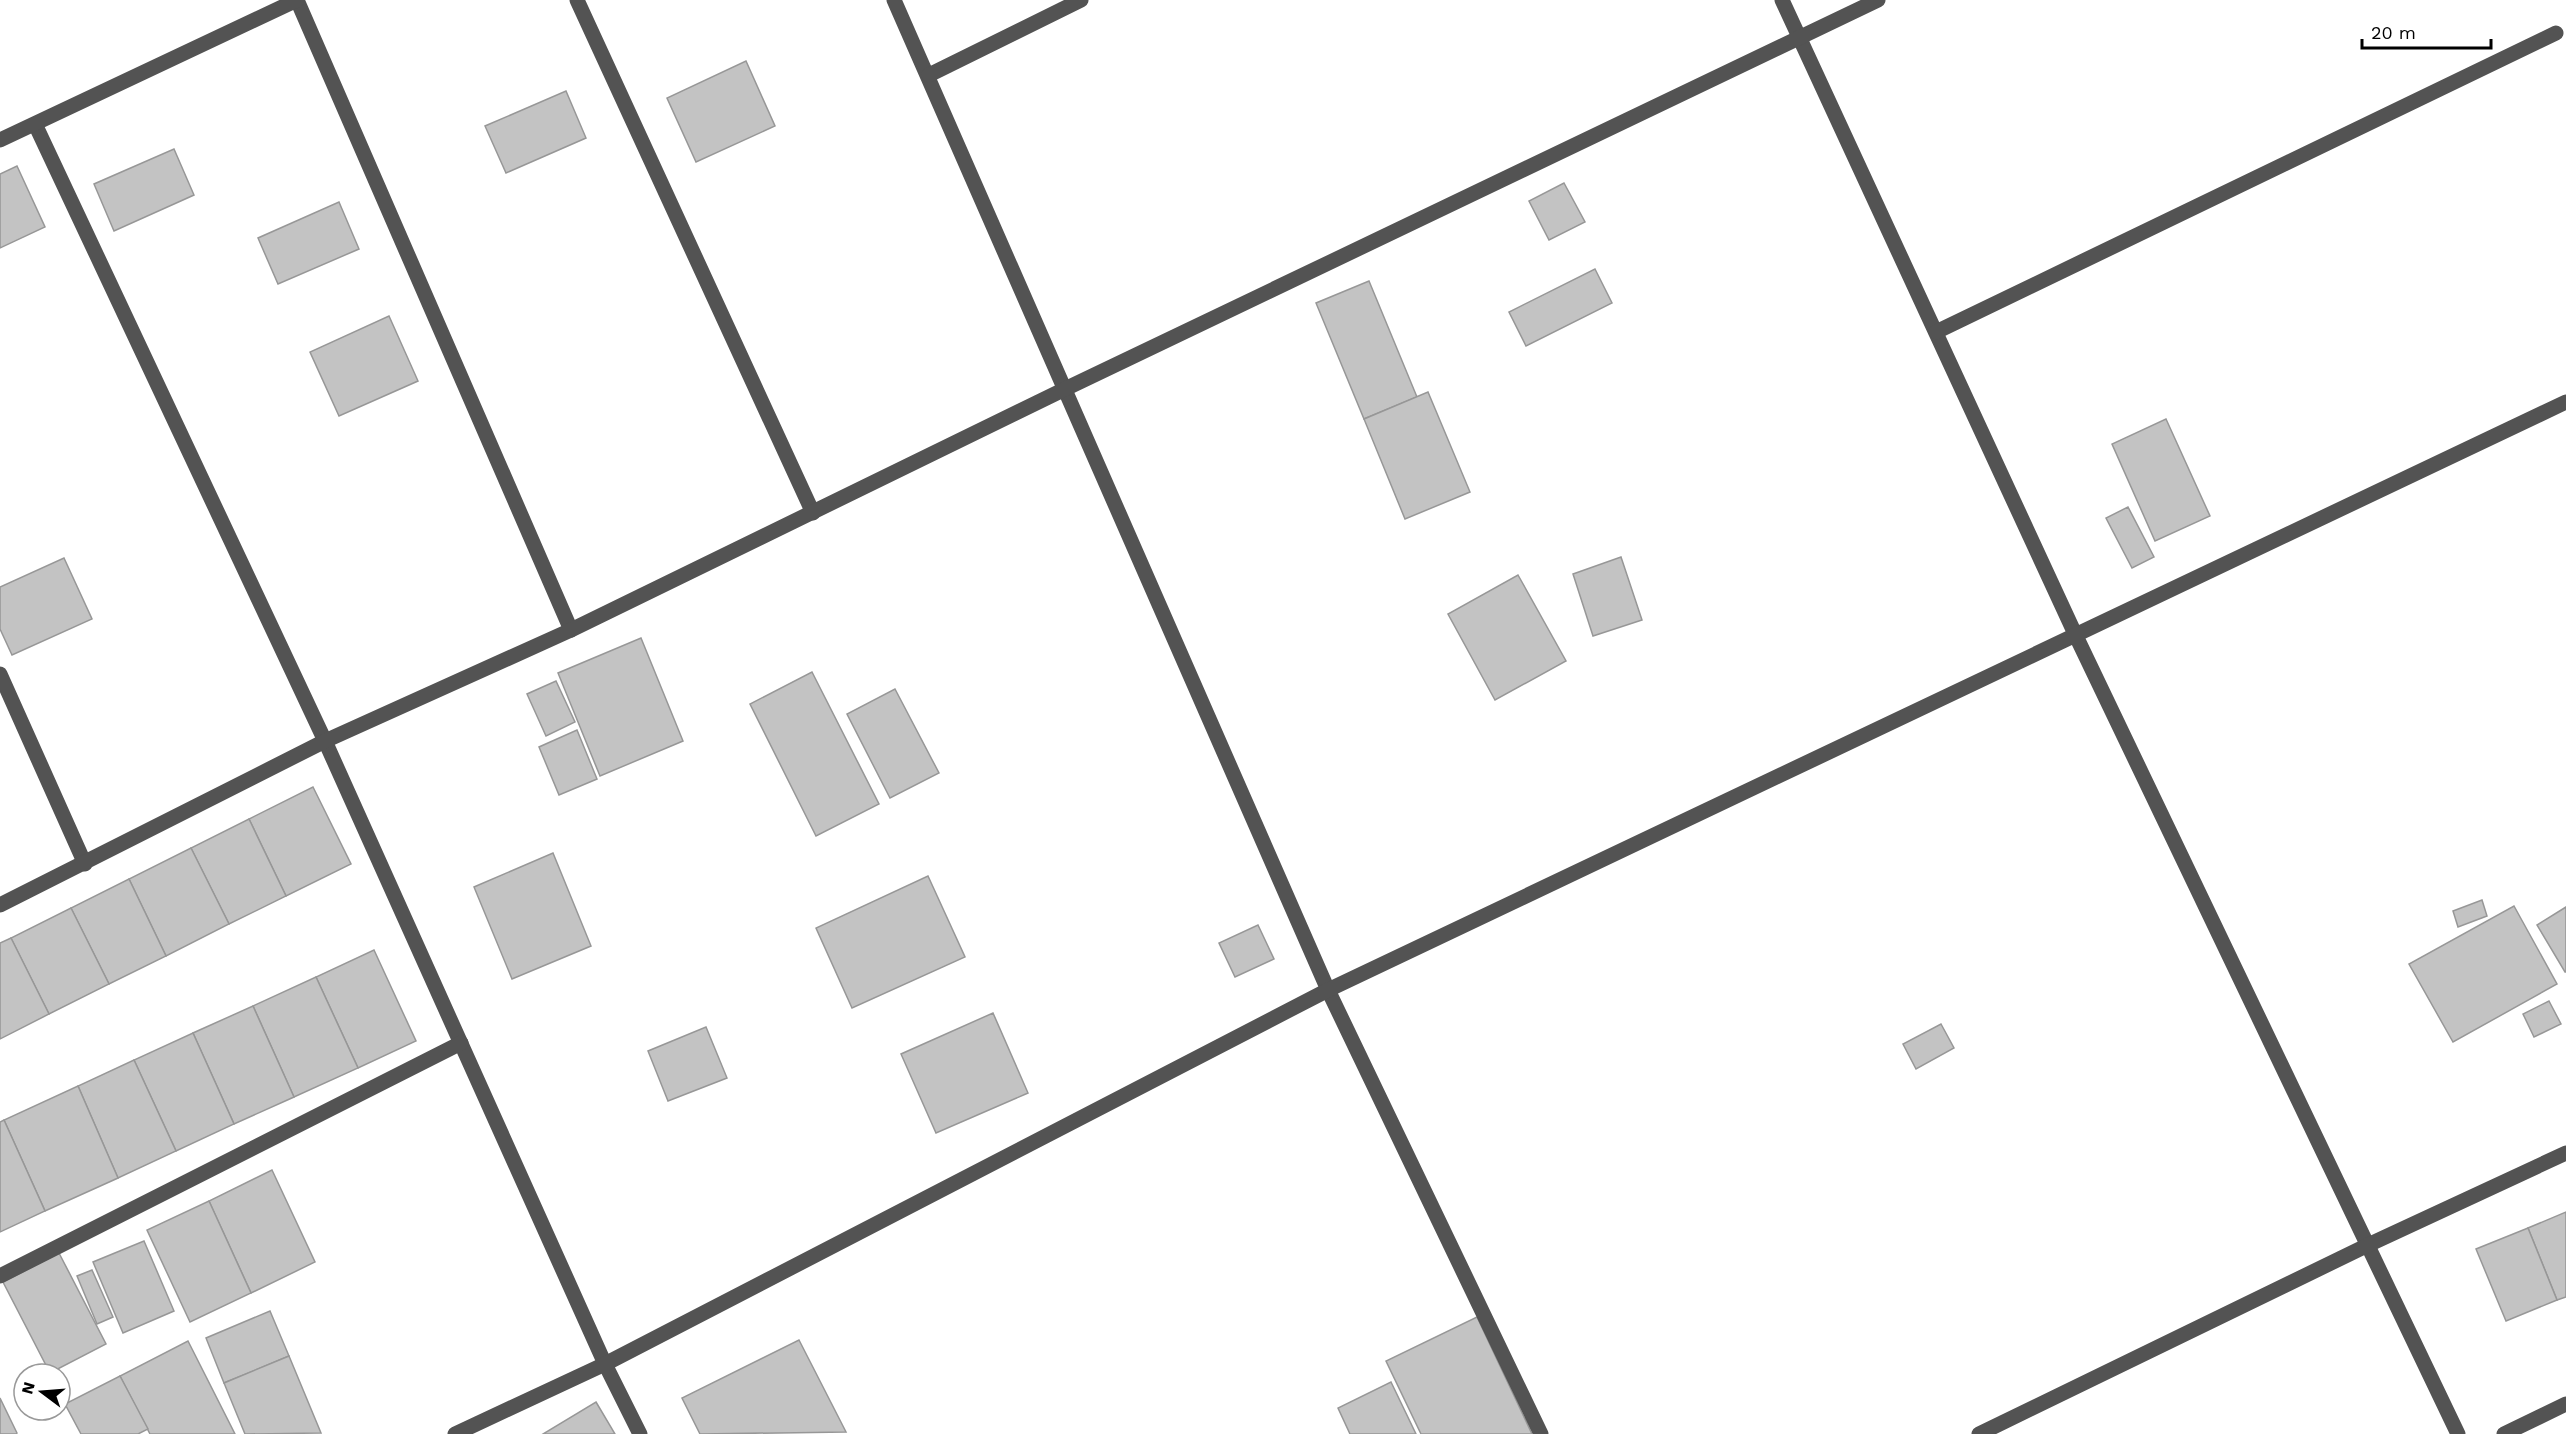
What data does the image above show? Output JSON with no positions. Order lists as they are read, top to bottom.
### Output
{
  "scale_bar": "20 m",
  "north": "left"
}
